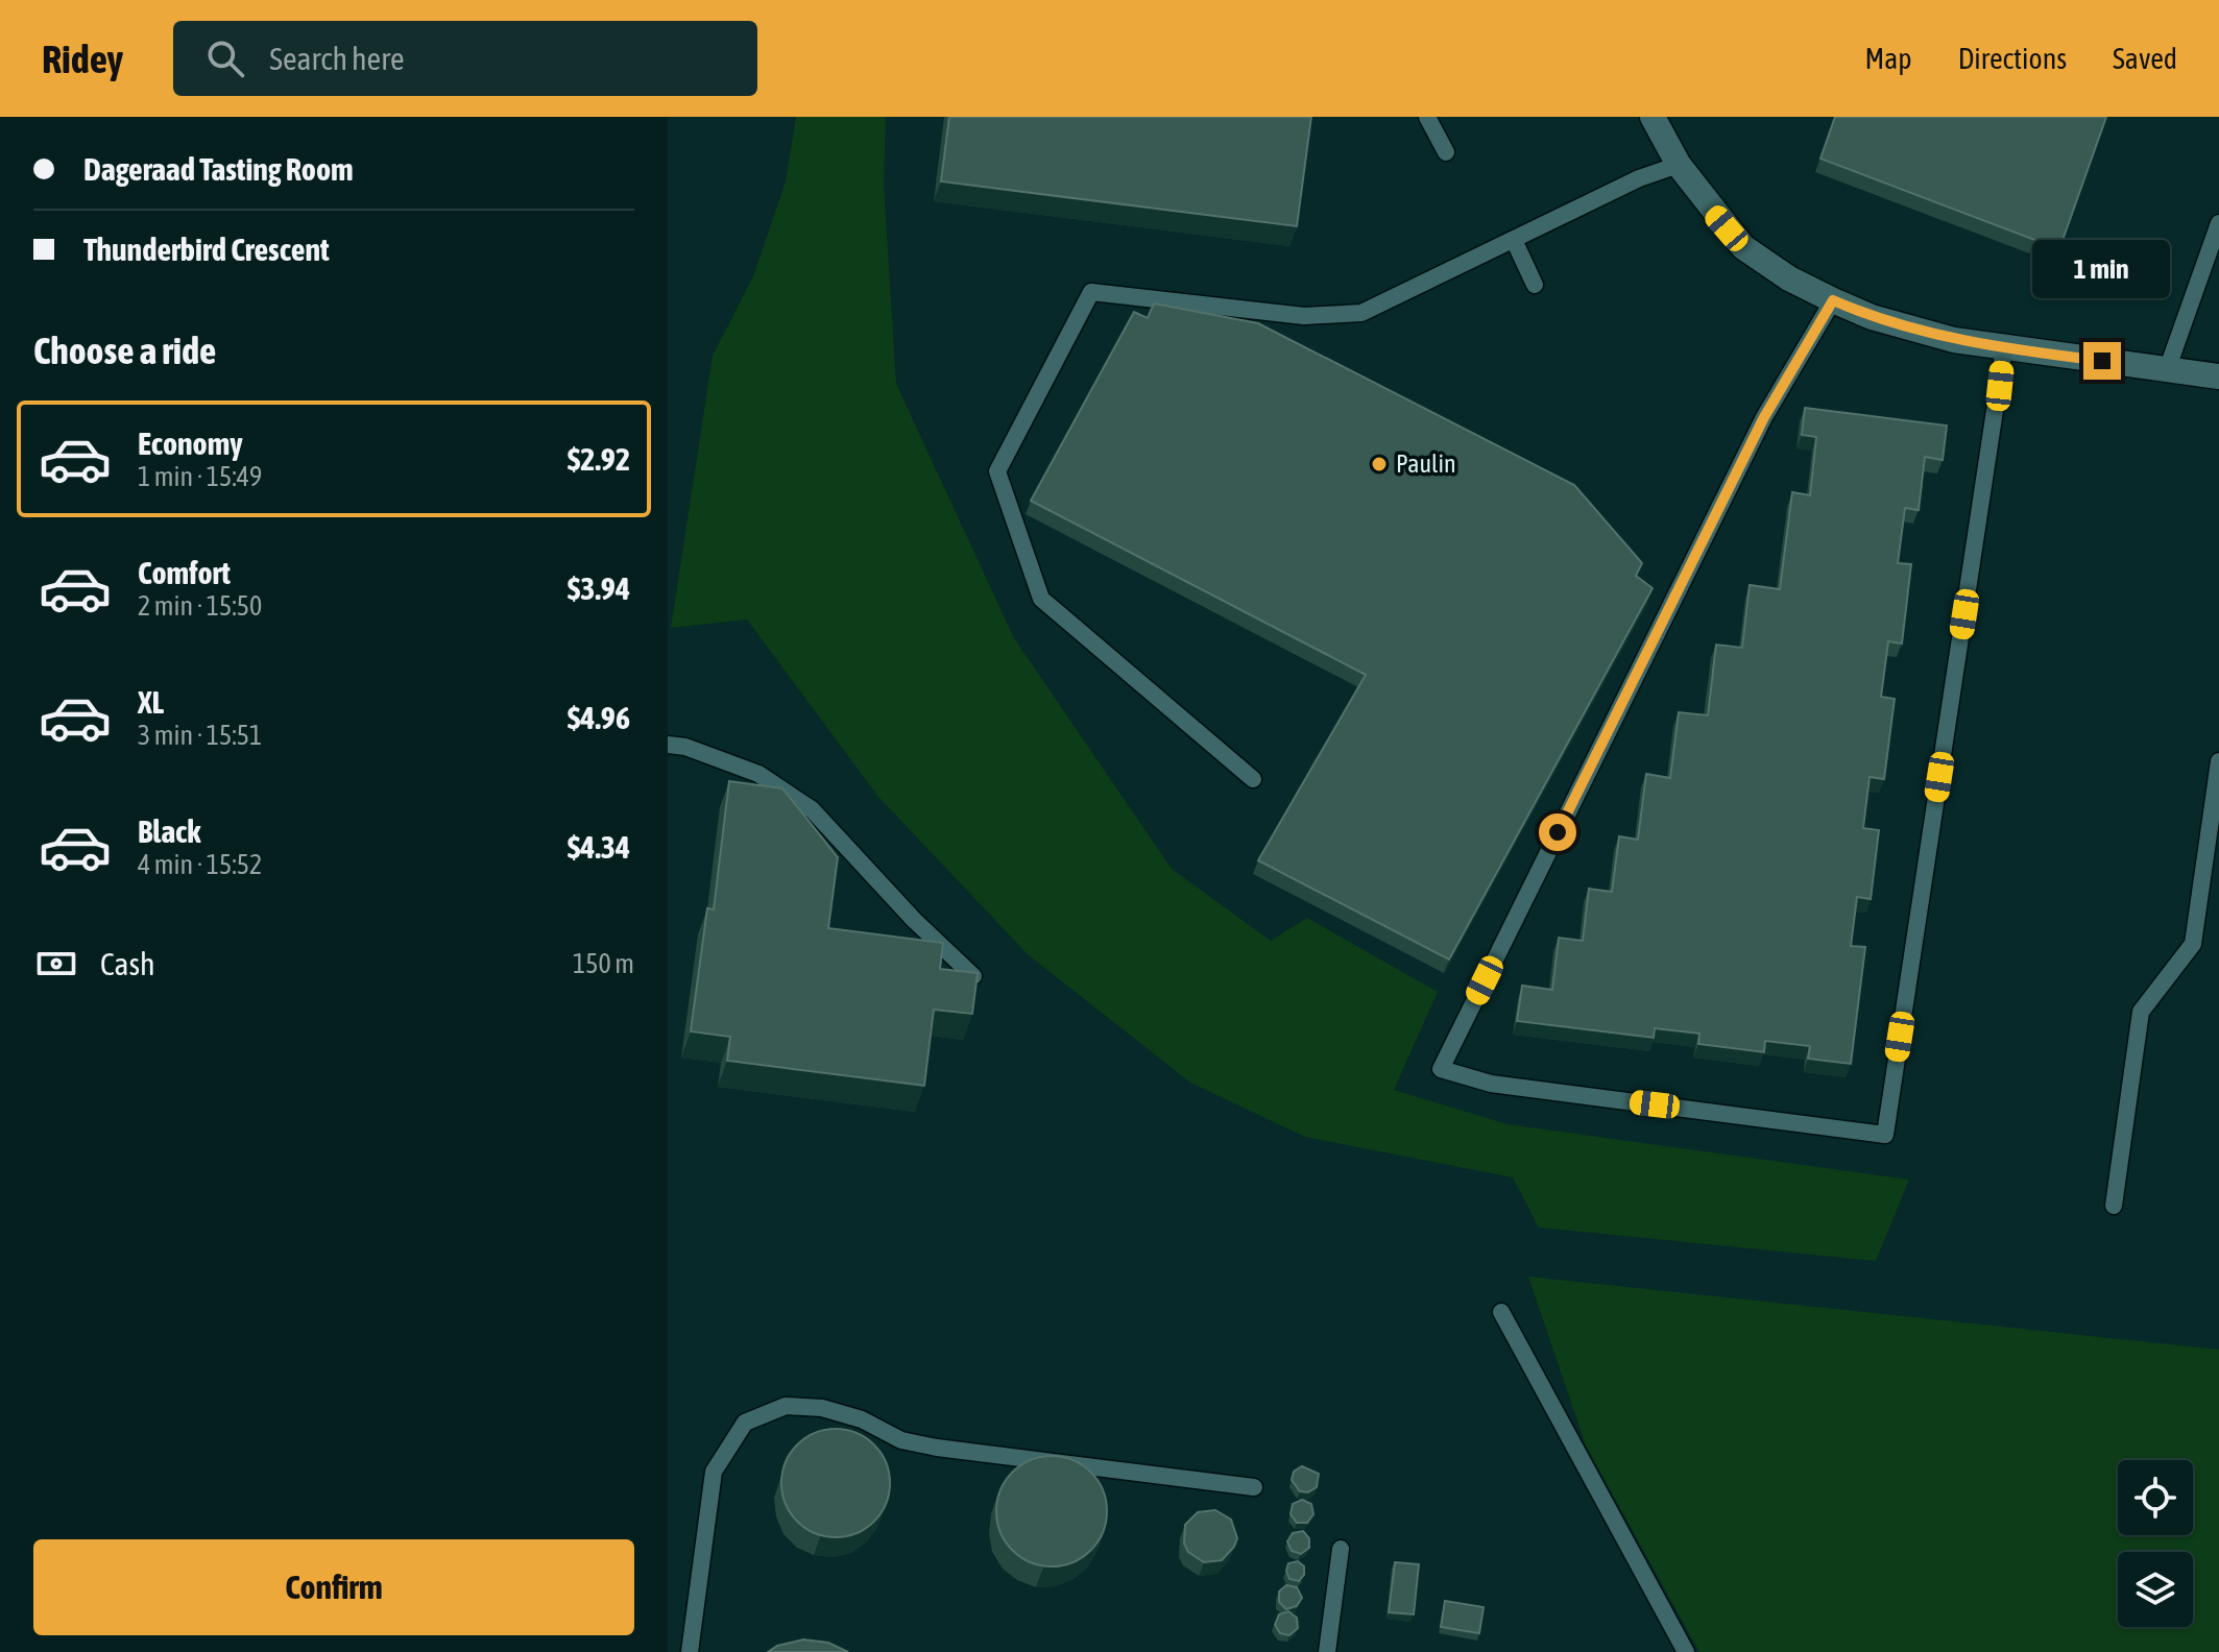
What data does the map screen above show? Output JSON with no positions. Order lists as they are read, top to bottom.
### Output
{
  "places": ["Paulin"],
  "page": {
    "header": "Ridey",
    "search": "Search here",
    "nav": ["Map", "Directions", "Saved"],
    "banner": ["Dageraad Tasting Room", "Thunderbird Crescent"],
    "bubble": "1 min",
    "heading": "Choose a ride",
    "list": [
      {
        "name": "Economy",
        "note": "1 min · 15:49",
        "value": "$2.92"
      },
      {
        "name": "Comfort",
        "note": "2 min · 15:50",
        "value": "$3.94"
      },
      {
        "name": "XL",
        "note": "3 min · 15:51",
        "value": "$4.96"
      },
      {
        "name": "Black",
        "note": "4 min · 15:52",
        "value": "$4.34"
      }
    ],
    "pay": ["Cash", "150 m"],
    "buttons": "Confirm"
  }
}
